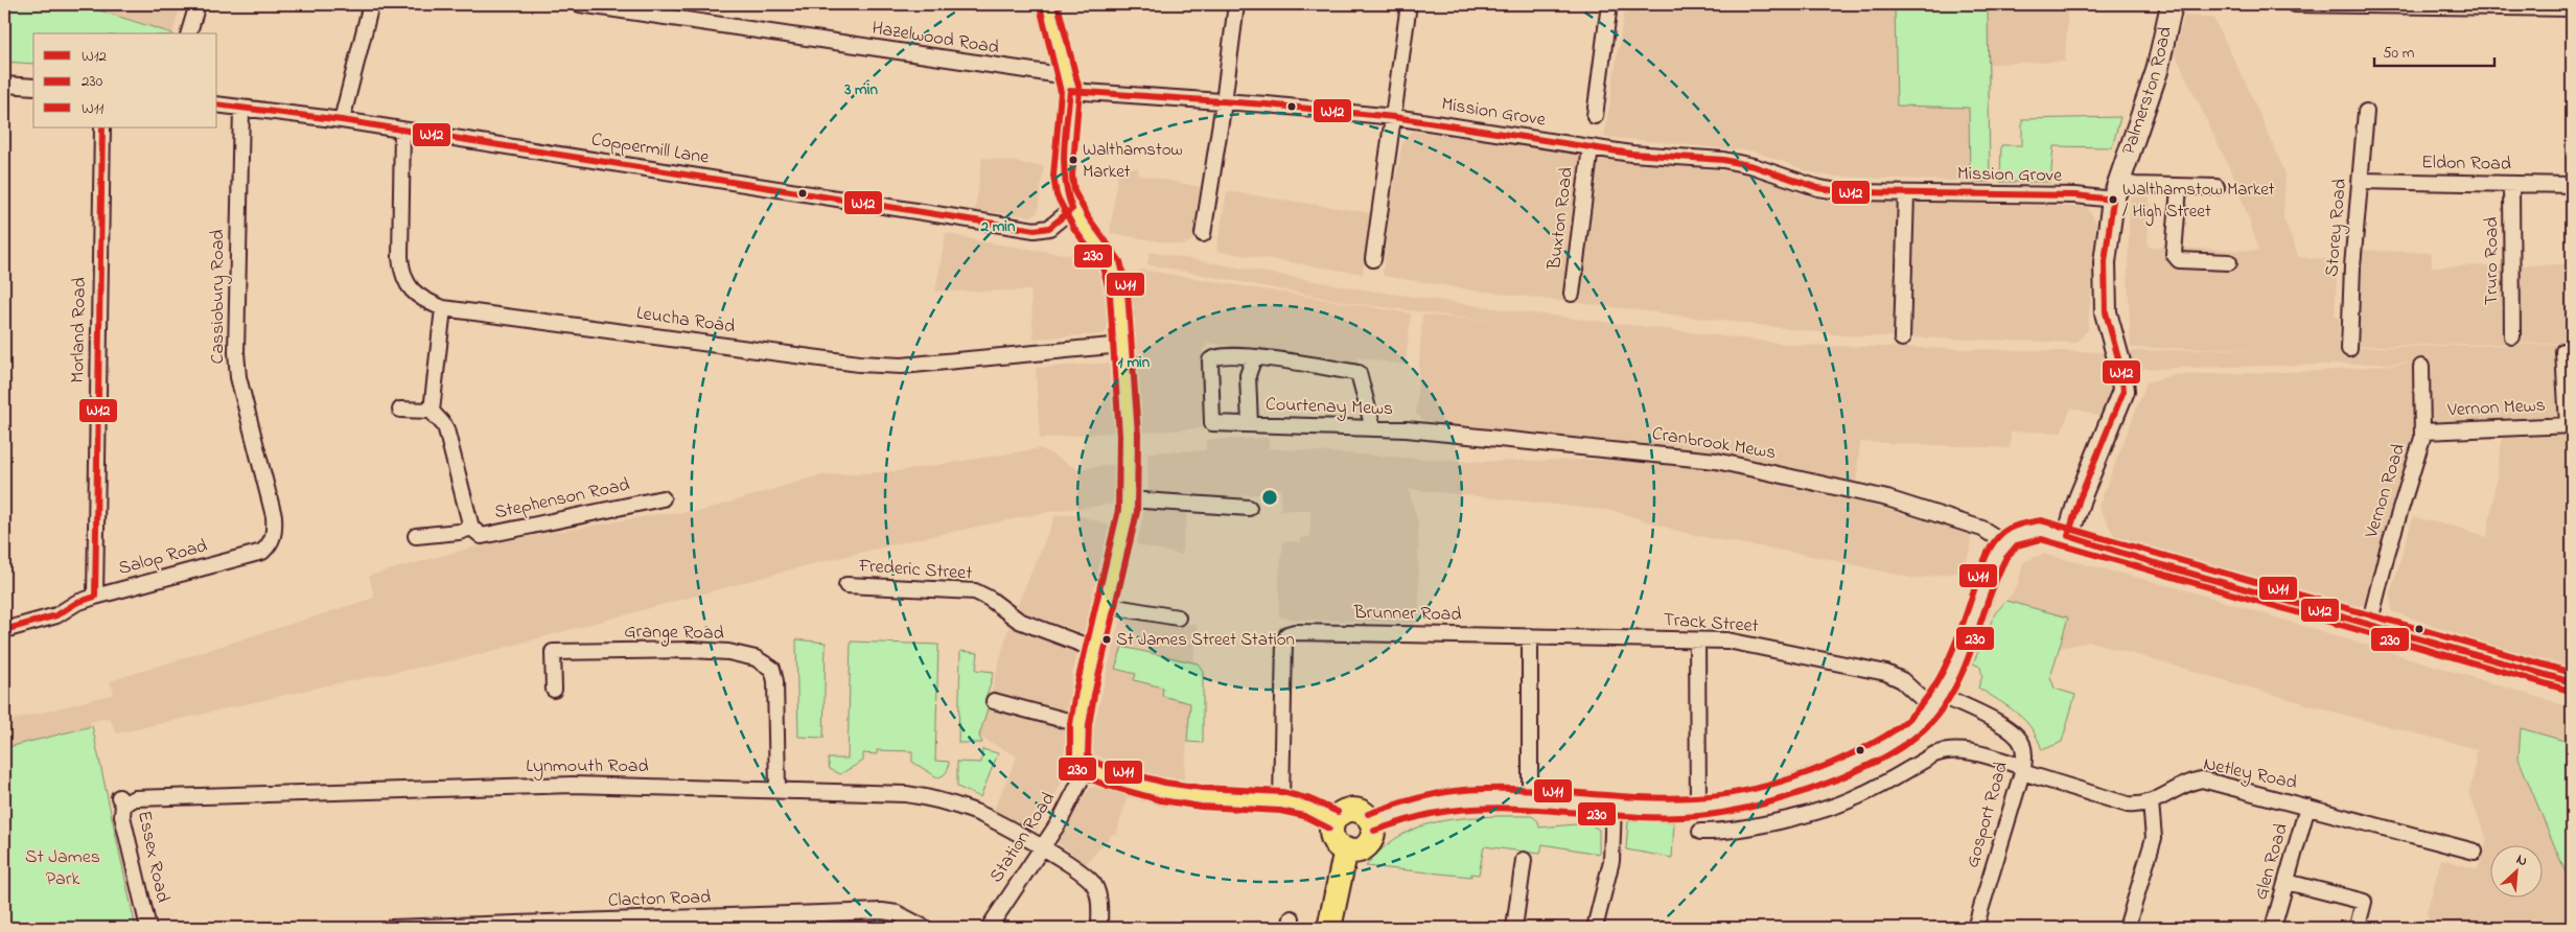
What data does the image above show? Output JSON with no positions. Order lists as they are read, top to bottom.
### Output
{
  "streets": {
    "street": [
      "Hazelwood Road",
      "Palmerston Road",
      "Mission Grove",
      "Coppermill Lane",
      "Eldon Road",
      "Buxton Road",
      "Storey Road",
      "Truro Road",
      "Cassiobury Road",
      "Leucha Road",
      "Morland Road",
      "Courtenay Mews",
      "Vernon Mews",
      "Cranbrook Mews",
      "Vernon Road",
      "Stephenson Road",
      "Salop Road",
      "Frederic Street",
      "Brunner Road",
      "Track Street",
      "Grange Road",
      "Lynmouth Road",
      "Netley Road",
      "Gosport Road",
      "Station Road",
      "Essex Road",
      "Glen Road",
      "Clacton Road"
    ]
  },
  "crossings": [
    ["Hazelwood Road", "Mission Grove"],
    ["Palmerston Road", "Mission Grove"],
    ["Mission Grove", "Buxton Road"],
    ["Coppermill Lane", "Cassiobury Road"],
    ["Coppermill Lane", "Leucha Road"],
    ["Eldon Road", "Storey Road"],
    ["Eldon Road", "Truro Road"],
    ["Cassiobury Road", "Salop Road"],
    ["Morland Road", "Salop Road"],
    ["Courtenay Mews", "Cranbrook Mews"],
    ["Vernon Mews", "Vernon Road"],
    ["Brunner Road", "Track Street"],
    ["Track Street", "Gosport Road"],
    ["Grange Road", "Lynmouth Road"],
    ["Lynmouth Road", "Station Road"],
    ["Lynmouth Road", "Essex Road"],
    ["Netley Road", "Gosport Road"],
    ["Netley Road", "Glen Road"]
  ],
  "parks": ["St James Park"],
  "places": ["Walthamstow Market", "Walthamstow Market / High Street", "St James Street Station"],
  "lines": ["transit line W11", "transit line 230", "transit line W12"],
  "legend": ["W12", "230", "W11"],
  "scale_bar": "50 m",
  "north": "top right",
  "rings": ["3 min", "2 min", "1 min"]
}
